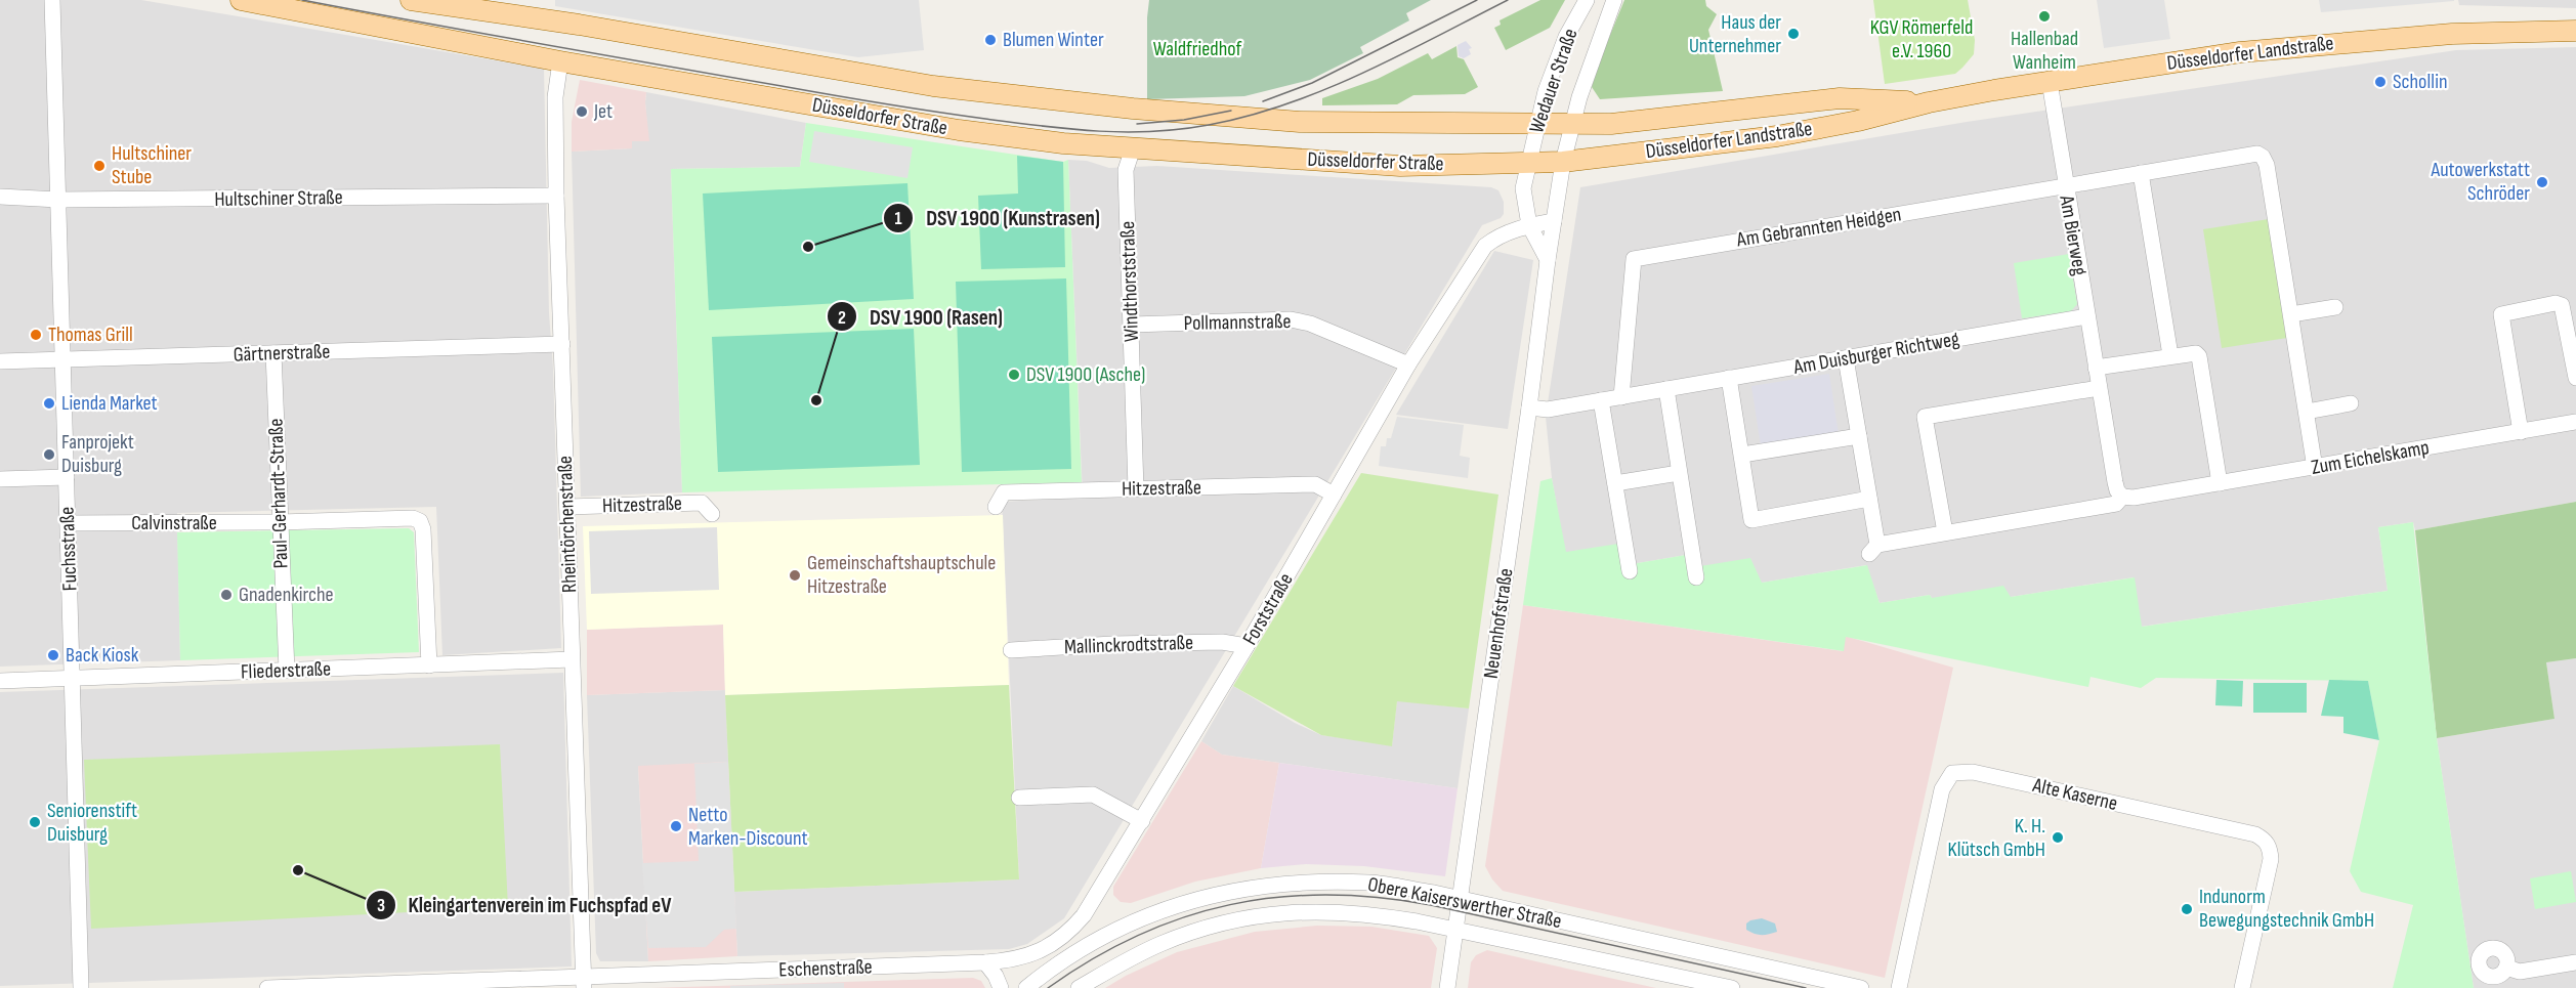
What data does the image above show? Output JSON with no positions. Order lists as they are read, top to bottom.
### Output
{
  "streets": {
    "main road": ["Düsseldorfer Landstraße", "Düsseldorfer Straße"],
    "street": [
      "Wedauer Straße",
      "Hultschiner Straße",
      "Am Gebrannten Heidgen",
      "Am Bierweg",
      "Windthorststraße",
      "Pollmannstraße",
      "Gärtnerstraße",
      "Am Duisburger Richtweg",
      "Zum Eichelskamp",
      "Hitzestraße",
      "Paul-Gerhardt-Straße",
      "Calvinstraße",
      "Rheintörchenstraße",
      "Fuchsstraße",
      "Forststraße",
      "Neuenhofstraße",
      "Mallinckrodtstraße",
      "Fliederstraße",
      "Alte Kaserne",
      "Obere Kaiserswerther Straße",
      "Eschenstraße"
    ]
  },
  "crossings": [
    ["Düsseldorfer Landstraße", "Wedauer Straße"],
    ["Düsseldorfer Landstraße", "Düsseldorfer Straße"],
    ["Düsseldorfer Landstraße", "Am Bierweg"],
    ["Düsseldorfer Landstraße", "Neuenhofstraße"],
    ["Wedauer Straße", "Düsseldorfer Straße"],
    ["Wedauer Straße", "Neuenhofstraße"],
    ["Düsseldorfer Straße", "Windthorststraße"],
    ["Düsseldorfer Straße", "Rheintörchenstraße"],
    ["Hultschiner Straße", "Rheintörchenstraße"],
    ["Hultschiner Straße", "Fuchsstraße"],
    ["Am Gebrannten Heidgen", "Am Bierweg"],
    ["Am Gebrannten Heidgen", "Am Duisburger Richtweg"],
    ["Am Gebrannten Heidgen", "Zum Eichelskamp"],
    ["Am Bierweg", "Am Duisburger Richtweg"],
    ["Am Bierweg", "Zum Eichelskamp"],
    ["Windthorststraße", "Pollmannstraße"],
    ["Windthorststraße", "Hitzestraße"],
    ["Pollmannstraße", "Forststraße"],
    ["Gärtnerstraße", "Paul-Gerhardt-Straße"],
    ["Gärtnerstraße", "Rheintörchenstraße"],
    ["Gärtnerstraße", "Fuchsstraße"],
    ["Am Duisburger Richtweg", "Zum Eichelskamp"],
    ["Am Duisburger Richtweg", "Neuenhofstraße"],
    ["Hitzestraße", "Rheintörchenstraße"],
    ["Hitzestraße", "Forststraße"],
    ["Paul-Gerhardt-Straße", "Calvinstraße"],
    ["Paul-Gerhardt-Straße", "Fliederstraße"],
    ["Calvinstraße", "Fuchsstraße"],
    ["Calvinstraße", "Fliederstraße"],
    ["Rheintörchenstraße", "Fliederstraße"],
    ["Rheintörchenstraße", "Eschenstraße"],
    ["Fuchsstraße", "Fliederstraße"],
    ["Forststraße", "Mallinckrodtstraße"],
    ["Forststraße", "Eschenstraße"],
    ["Neuenhofstraße", "Obere Kaiserswerther Straße"]
  ],
  "parks": ["KGV Römerfeld e.V. 1960", "Waldfriedhof"],
  "places": [
    "Hallenbad Wanheim",
    "Haus der Unternehmer",
    "Blumen Winter",
    "Schollin",
    "Jet",
    "Hultschiner Stube",
    "Autowerkstatt Schröder",
    "DSV 1900 (Kunstrasen)",
    "Thomas Grill",
    "DSV 1900 (Asche)",
    "DSV 1900 (Rasen)",
    "Lienda Market",
    "Fanprojekt Duisburg",
    "Gemeinschaftshauptschule Hitzestraße",
    "Gnadenkirche",
    "Back Kiosk",
    "Seniorenstift Duisburg",
    "Netto Marken-Discount",
    "K. H. Klütsch GmbH",
    "Kleingartenverein im Fuchspfad eV",
    "Indunorm Bewegungstechnik GmbH"
  ]
}
